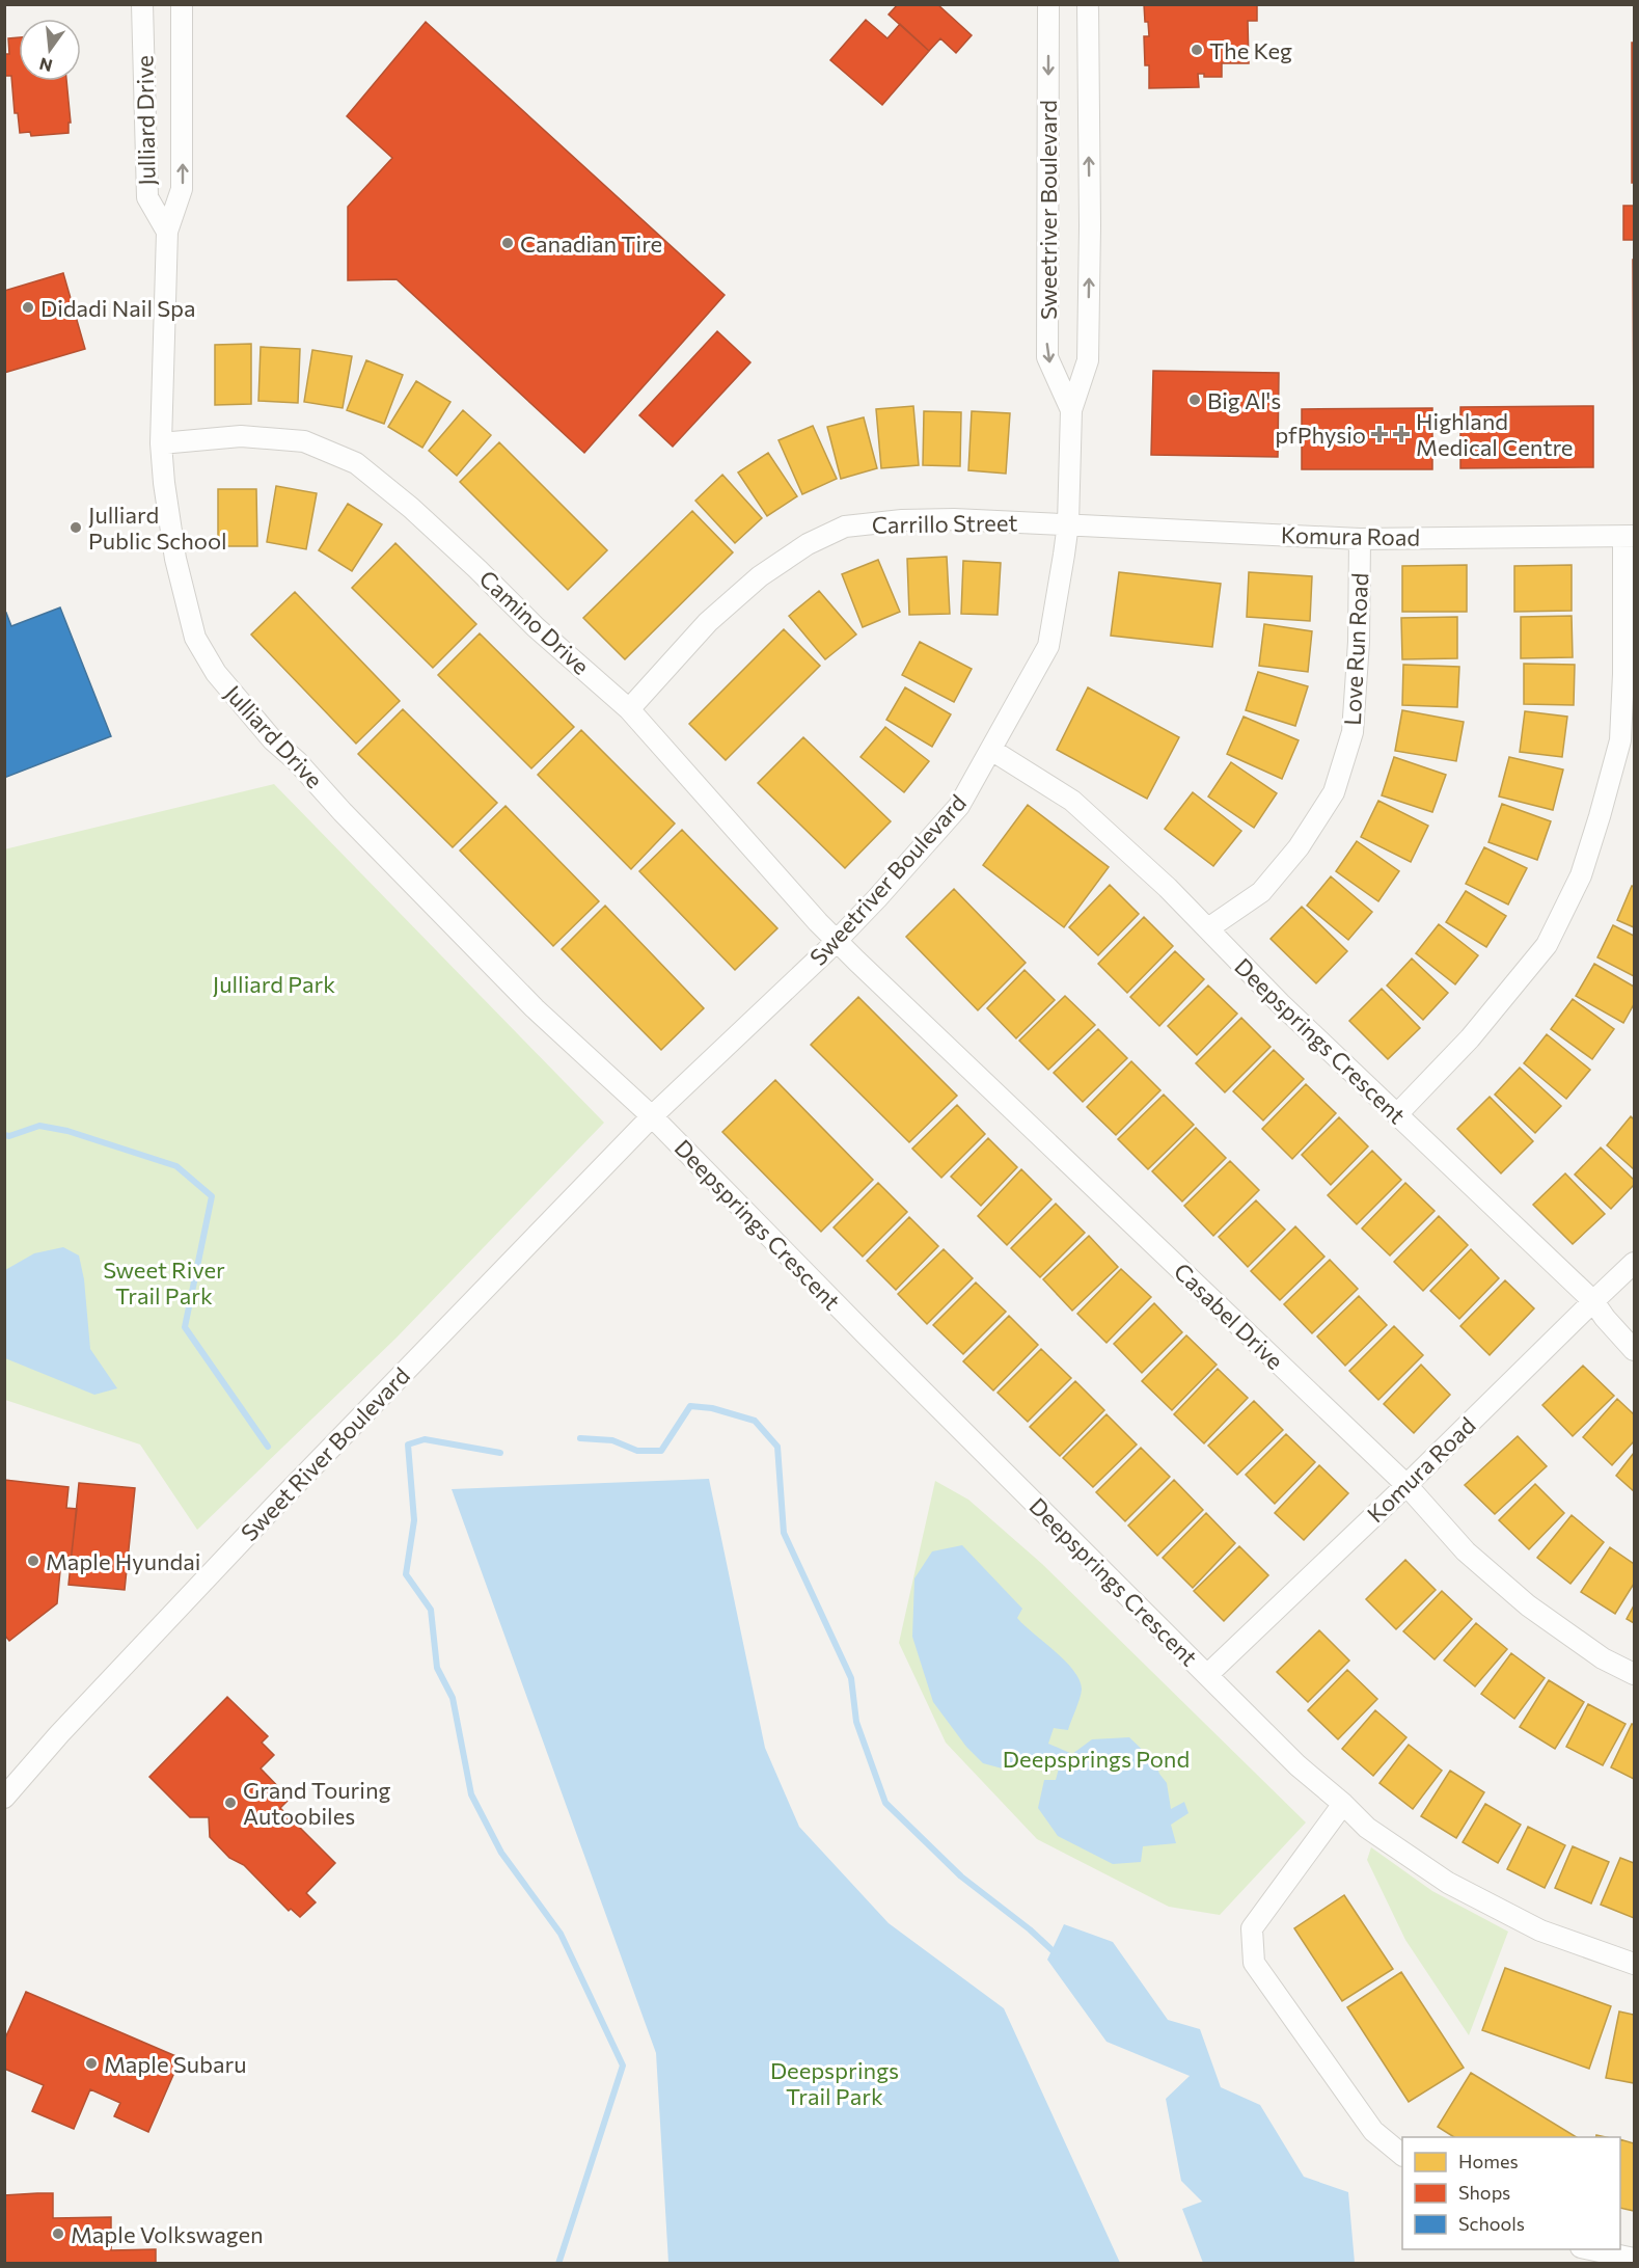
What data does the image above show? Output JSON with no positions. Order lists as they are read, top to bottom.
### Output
{
  "streets": {
    "street": [
      "Julliard Drive",
      "Sweetriver Boulevard",
      "Carrillo Street",
      "Komura Road",
      "Camino Drive",
      "Love Run Road",
      "Deepsprings Crescent",
      "Casabel Drive",
      "Sweet River Boulevard"
    ]
  },
  "crossings": [
    ["Julliard Drive", "Sweetriver Boulevard"],
    ["Julliard Drive", "Camino Drive"],
    ["Julliard Drive", "Deepsprings Crescent"],
    ["Julliard Drive", "Sweet River Boulevard"],
    ["Sweetriver Boulevard", "Carrillo Street"],
    ["Sweetriver Boulevard", "Komura Road"],
    ["Sweetriver Boulevard", "Camino Drive"],
    ["Sweetriver Boulevard", "Deepsprings Crescent"],
    ["Sweetriver Boulevard", "Casabel Drive"],
    ["Sweetriver Boulevard", "Sweet River Boulevard"],
    ["Carrillo Street", "Komura Road"],
    ["Carrillo Street", "Camino Drive"],
    ["Komura Road", "Love Run Road"],
    ["Komura Road", "Deepsprings Crescent"],
    ["Komura Road", "Casabel Drive"],
    ["Camino Drive", "Casabel Drive"],
    ["Love Run Road", "Deepsprings Crescent"],
    ["Deepsprings Crescent", "Sweet River Boulevard"]
  ],
  "parks": [
    "Julliard Park",
    "Sweet River Trail Park",
    "Deepsprings Pond",
    "Deepsprings Trail Park"
  ],
  "places": {
    "other": [
      "The Keg",
      "Canadian Tire",
      "Didadi Nail Spa",
      "Big Al's",
      "Julliard Public School",
      "Maple Hyundai",
      "Grand Touring Autoobiles",
      "Maple Subaru",
      "Maple Volkswagen"
    ],
    "health": ["pfPhysio", "Highland Medical Centre"]
  },
  "legend": ["Homes", "Shops", "Schools"],
  "north": "bottom"
}
